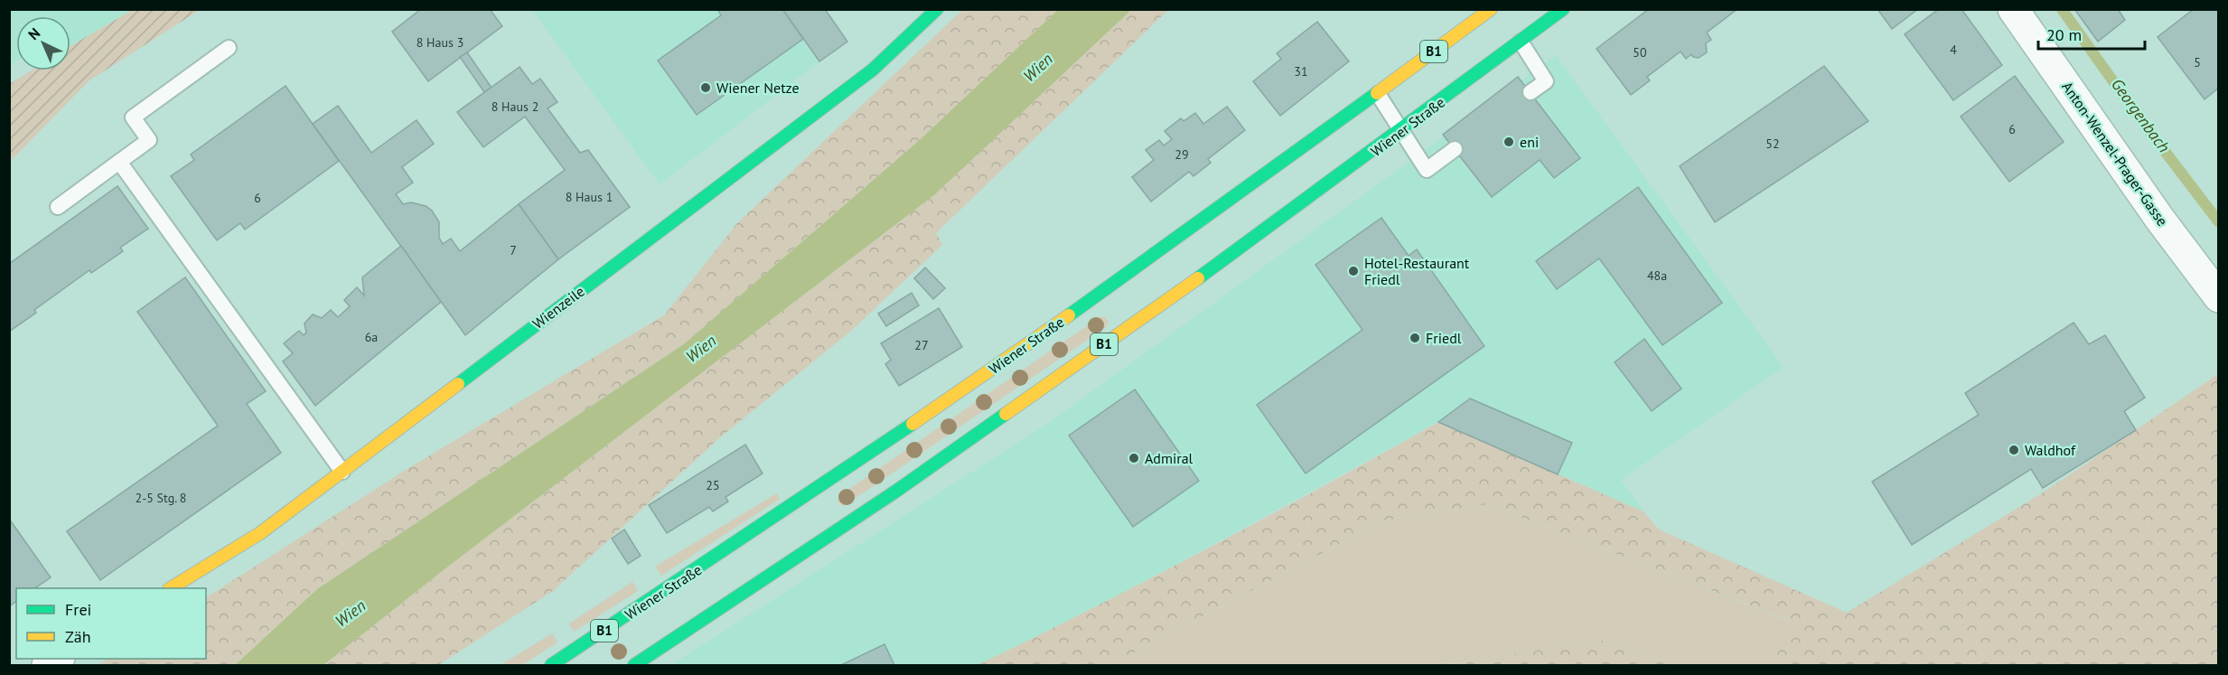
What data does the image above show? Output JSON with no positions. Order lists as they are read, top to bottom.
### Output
{
  "streets": {
    "main road": ["B1", "Wiener Straße", "Wienzeile"],
    "street": ["Anton-Wenzel-Prager-Gasse"]
  },
  "water": ["Wien", "Georgenbach"],
  "places": [
    "Wiener Netze",
    "eni",
    "Hotel-Restaurant Friedl",
    "Friedl",
    "Waldhof",
    "Admiral"
  ],
  "house_numbers": [
    "8 Haus 3",
    "4",
    "50",
    "5",
    "31",
    "8 Haus 2",
    "6",
    "52",
    "29",
    "8 Haus 1",
    "6",
    "7",
    "48a",
    "6a",
    "27",
    "25",
    "2-5 Stg. 8"
  ],
  "legend": ["Frei", "Zäh"],
  "scale_bar": "20 m",
  "north": "top left"
}
